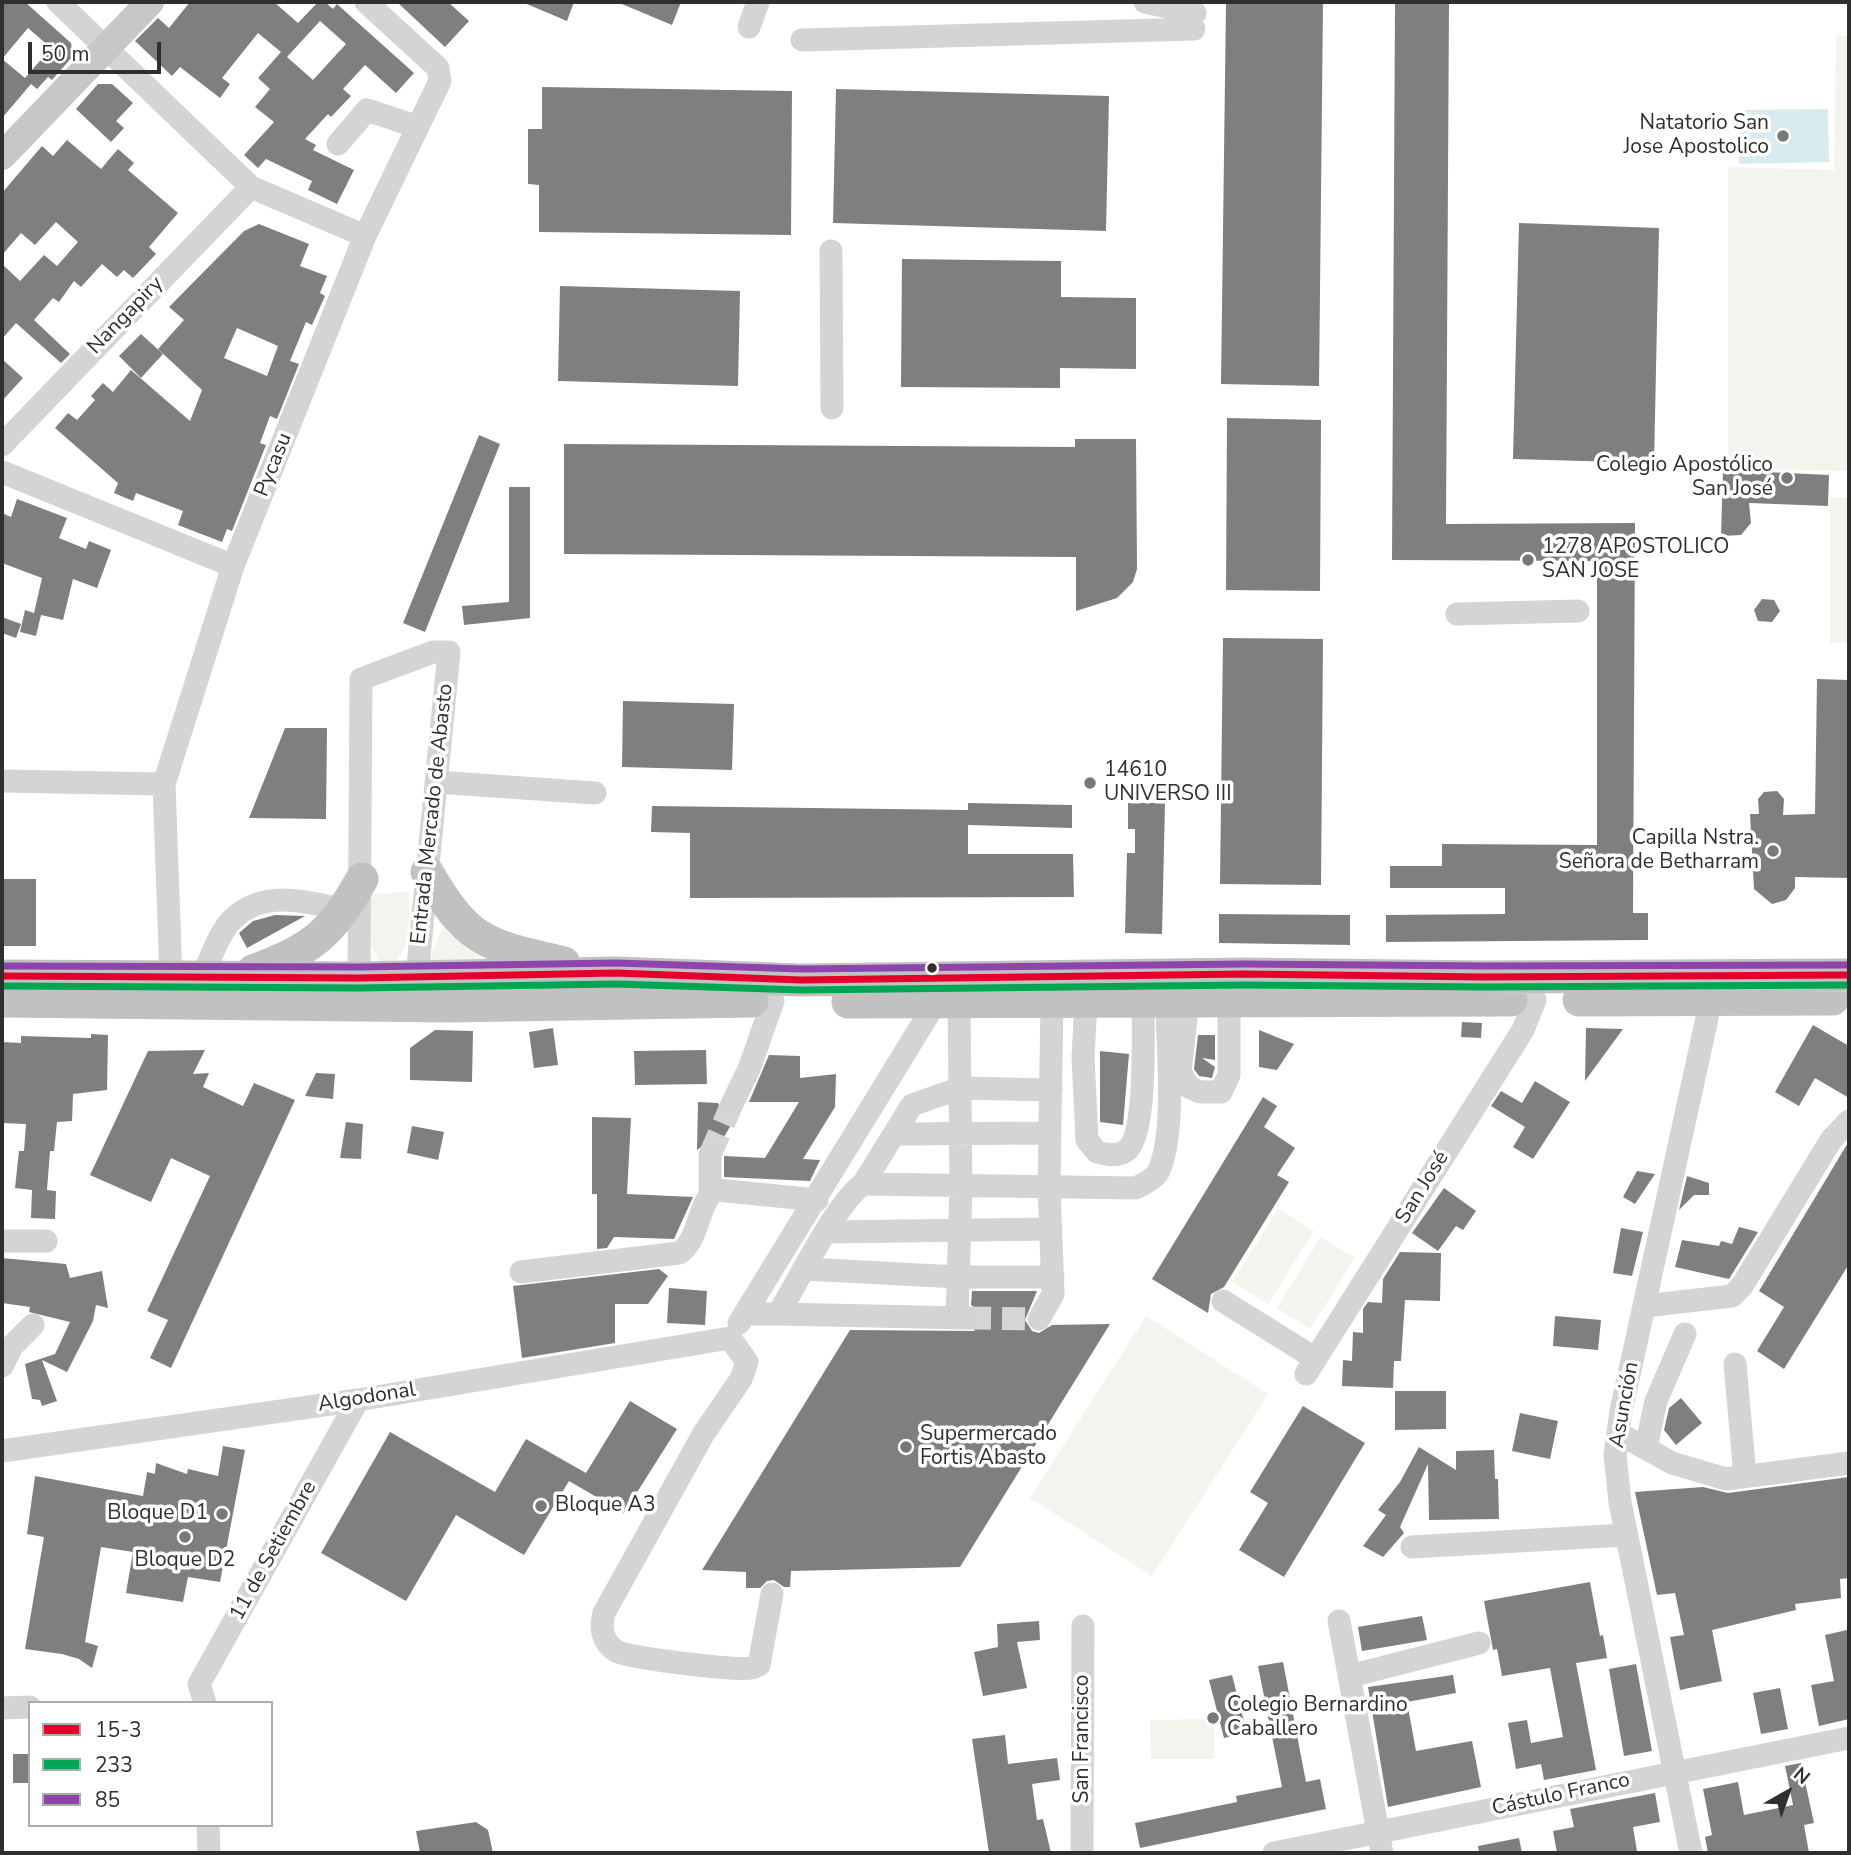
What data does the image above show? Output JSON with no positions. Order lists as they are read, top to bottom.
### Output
{
  "streets": {
    "street": [
      "Nangapiry",
      "Pycasu",
      "Entrada Mercado de Abasto",
      "San José",
      "Algodonal",
      "Asunción",
      "11 de Setiembre",
      "San Francisco",
      "Cástulo Franco"
    ]
  },
  "crossings": [
    ["Algodonal", "11 de Setiembre"],
    ["Asunción", "Cástulo Franco"]
  ],
  "places": [
    "Natatorio San Jose Apostolico",
    "Colegio Apostólico San José",
    "1278 APOSTOLICO SAN JOSE",
    "14610 UNIVERSO III",
    "Capilla Nstra. Señora de Betharram",
    "Supermercado Fortis Abasto",
    "Bloque A3",
    "Bloque D1",
    "Bloque D2",
    "Colegio Bernardino Caballero"
  ],
  "lines": ["transit line 85", "transit line 15-3", "transit line 233"],
  "legend": ["15-3", "233", "85"],
  "scale_bar": "50 m",
  "north": "top right"
}
